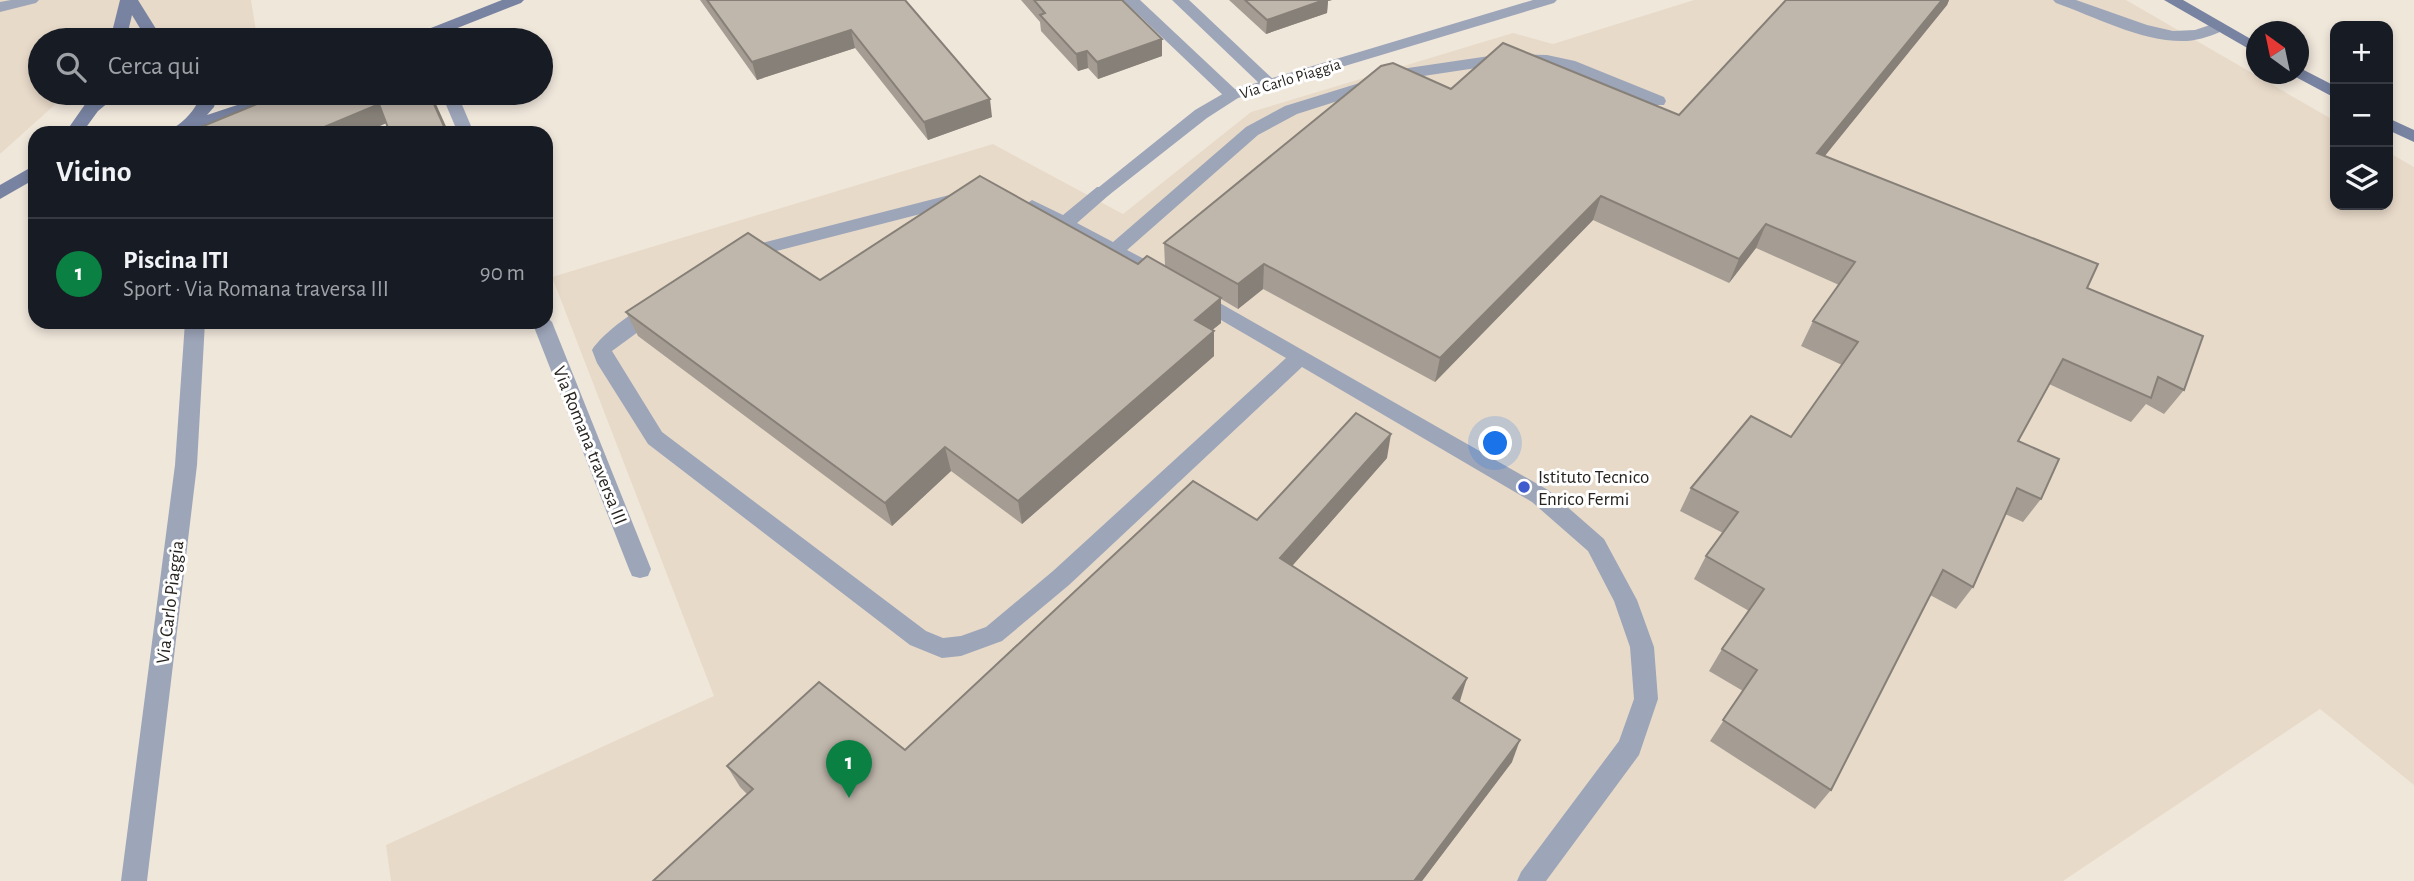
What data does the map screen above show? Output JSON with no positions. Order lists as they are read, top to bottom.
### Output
{
  "streets": {
    "street": ["Via Carlo Piaggia", "Via Romana traversa III"]
  },
  "places": ["Istituto Tecnico Enrico Fermi"],
  "north": "top left",
  "page": {
    "map_buttons": ["+", "−"],
    "search": "Cerca qui",
    "heading": "Vicino",
    "list": [
      {
        "mark": "1",
        "name": "Piscina ITI",
        "note": "Sport · Via Romana traversa III",
        "value": "90 m"
      }
    ],
    "pins": "1"
  }
}
